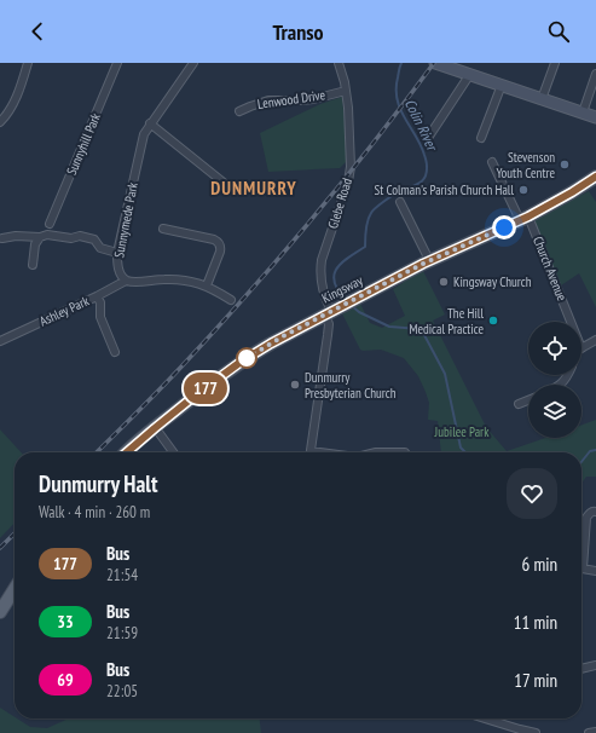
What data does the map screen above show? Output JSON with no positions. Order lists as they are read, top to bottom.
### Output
{
  "streets": {
    "main road": ["Kingsway"],
    "street": [
      "Lenwood Drive",
      "Sunnyhill Park",
      "Glebe Road",
      "Sunnymede Park",
      "Church Avenue",
      "Ashley Park"
    ]
  },
  "crossings": [
    ["Lenwood Drive", "Glebe Road"],
    ["Glebe Road", "Kingsway"],
    ["Sunnymede Park", "Ashley Park"],
    ["Church Avenue", "Kingsway"]
  ],
  "districts": ["DUNMURRY"],
  "water": ["Colin River"],
  "parks": ["Jubilee Park"],
  "places": [
    "Stevenson Youth Centre",
    "St Colman's Parish Church Hall",
    "Kingsway Church",
    "The Hill Medical Practice",
    "Dunmurry Presbyterian Church"
  ],
  "lines": ["bus line 177"],
  "page": {
    "header": "Transo",
    "on_map": "177",
    "heading": ["Dunmurry Halt", "Walk · 4 min · 260 m"],
    "list": [
      {
        "mark": "177",
        "name": "Bus",
        "note": "21:54",
        "value": "6 min"
      },
      {
        "mark": "33",
        "name": "Bus",
        "note": "21:59",
        "value": "11 min"
      },
      {
        "mark": "69",
        "name": "Bus",
        "note": "22:05",
        "value": "17 min"
      }
    ]
  }
}
